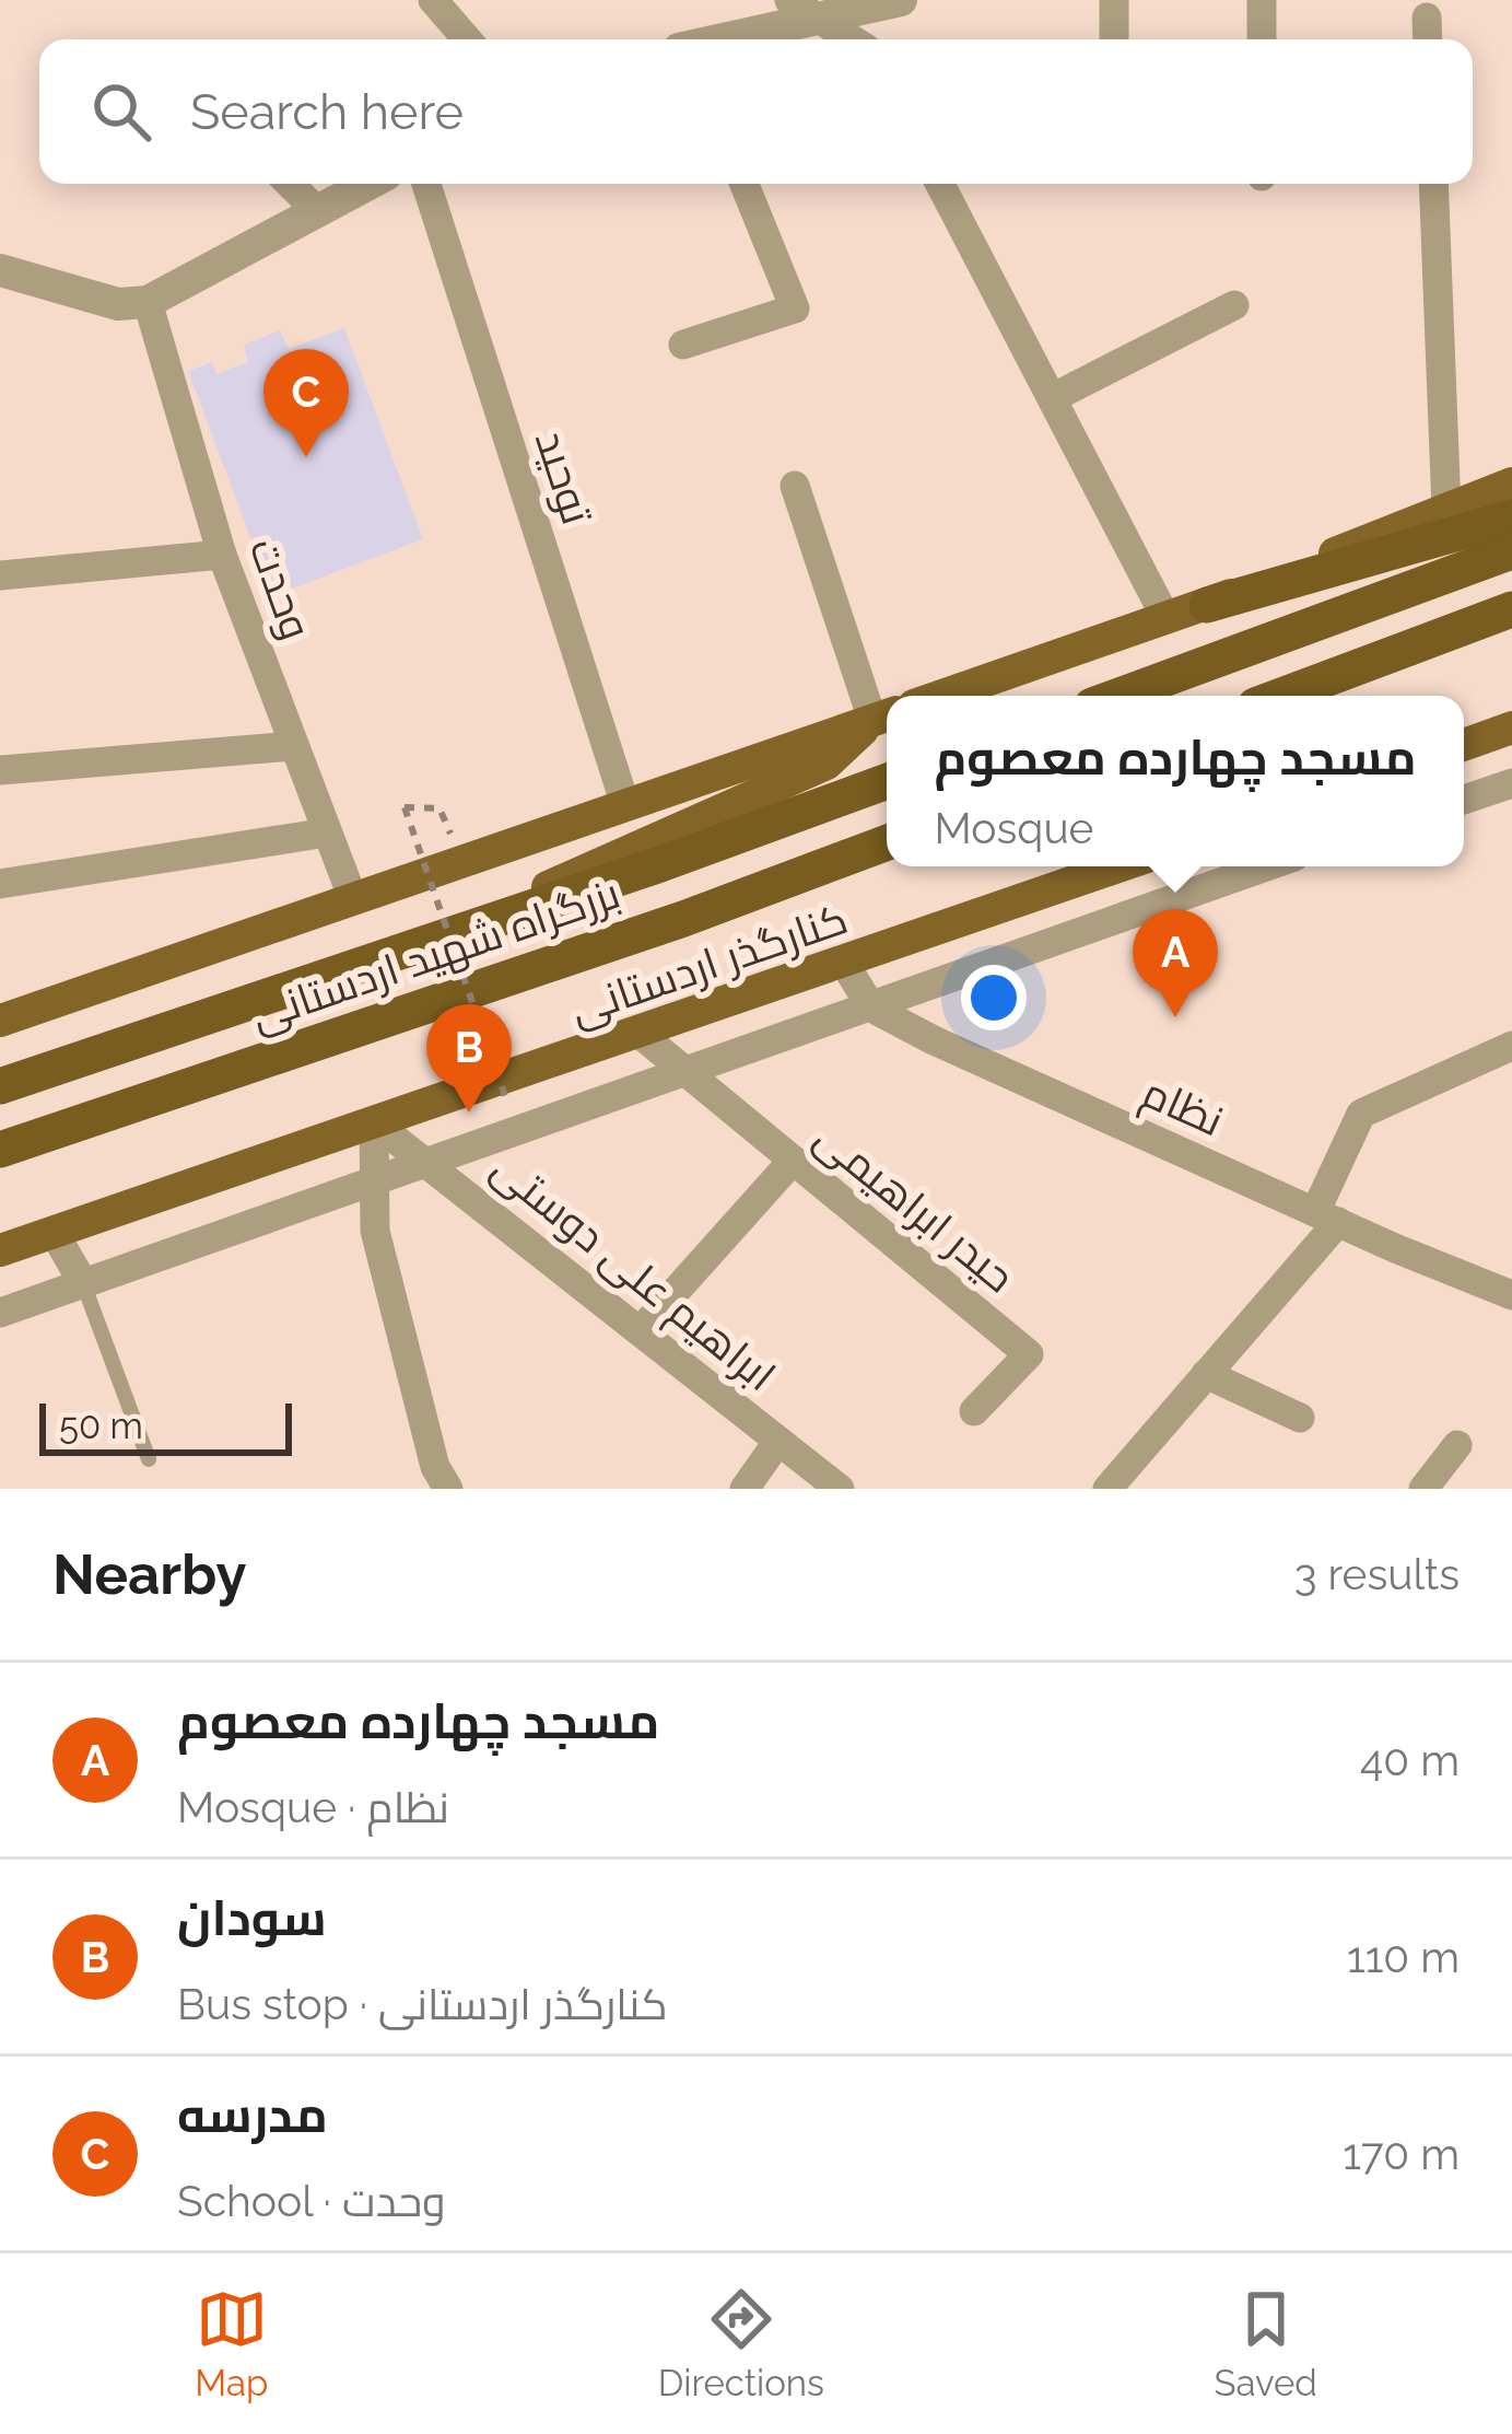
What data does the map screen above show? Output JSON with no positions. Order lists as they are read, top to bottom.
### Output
{
  "streets": {
    "highway": ["بزرگراه شهید اردستانی"],
    "main road": ["کنارگذر اردستانی"],
    "street": [
      "توحید",
      "وحدت",
      "نظام",
      "حیدر ابراهیمی",
      "ابراهیم علی دوستی"
    ]
  },
  "crossings": [
    ["کنارگذر اردستانی", "حیدر ابراهیمی"],
    ["کنارگذر اردستانی", "ابراهیم علی دوستی"]
  ],
  "scale_bar": "50 m",
  "page": {
    "search": "Search here",
    "pins": ["C", "A", "B"],
    "popup": ["مسجد چهارده معصوم", "Mosque"],
    "scale": "50 m",
    "heading": ["Nearby", "3 results"],
    "list": [
      {
        "mark": "A",
        "name": "مسجد چهارده معصوم",
        "note": "Mosque · نظام",
        "value": "40 m"
      },
      {
        "mark": "B",
        "name": "سودان",
        "note": "Bus stop · کنارگذر اردستانی",
        "value": "110 m"
      },
      {
        "mark": "C",
        "name": "مدرسه",
        "note": "School · وحدت",
        "value": "170 m"
      }
    ],
    "nav": ["Map", "Directions", "Saved"]
  }
}
